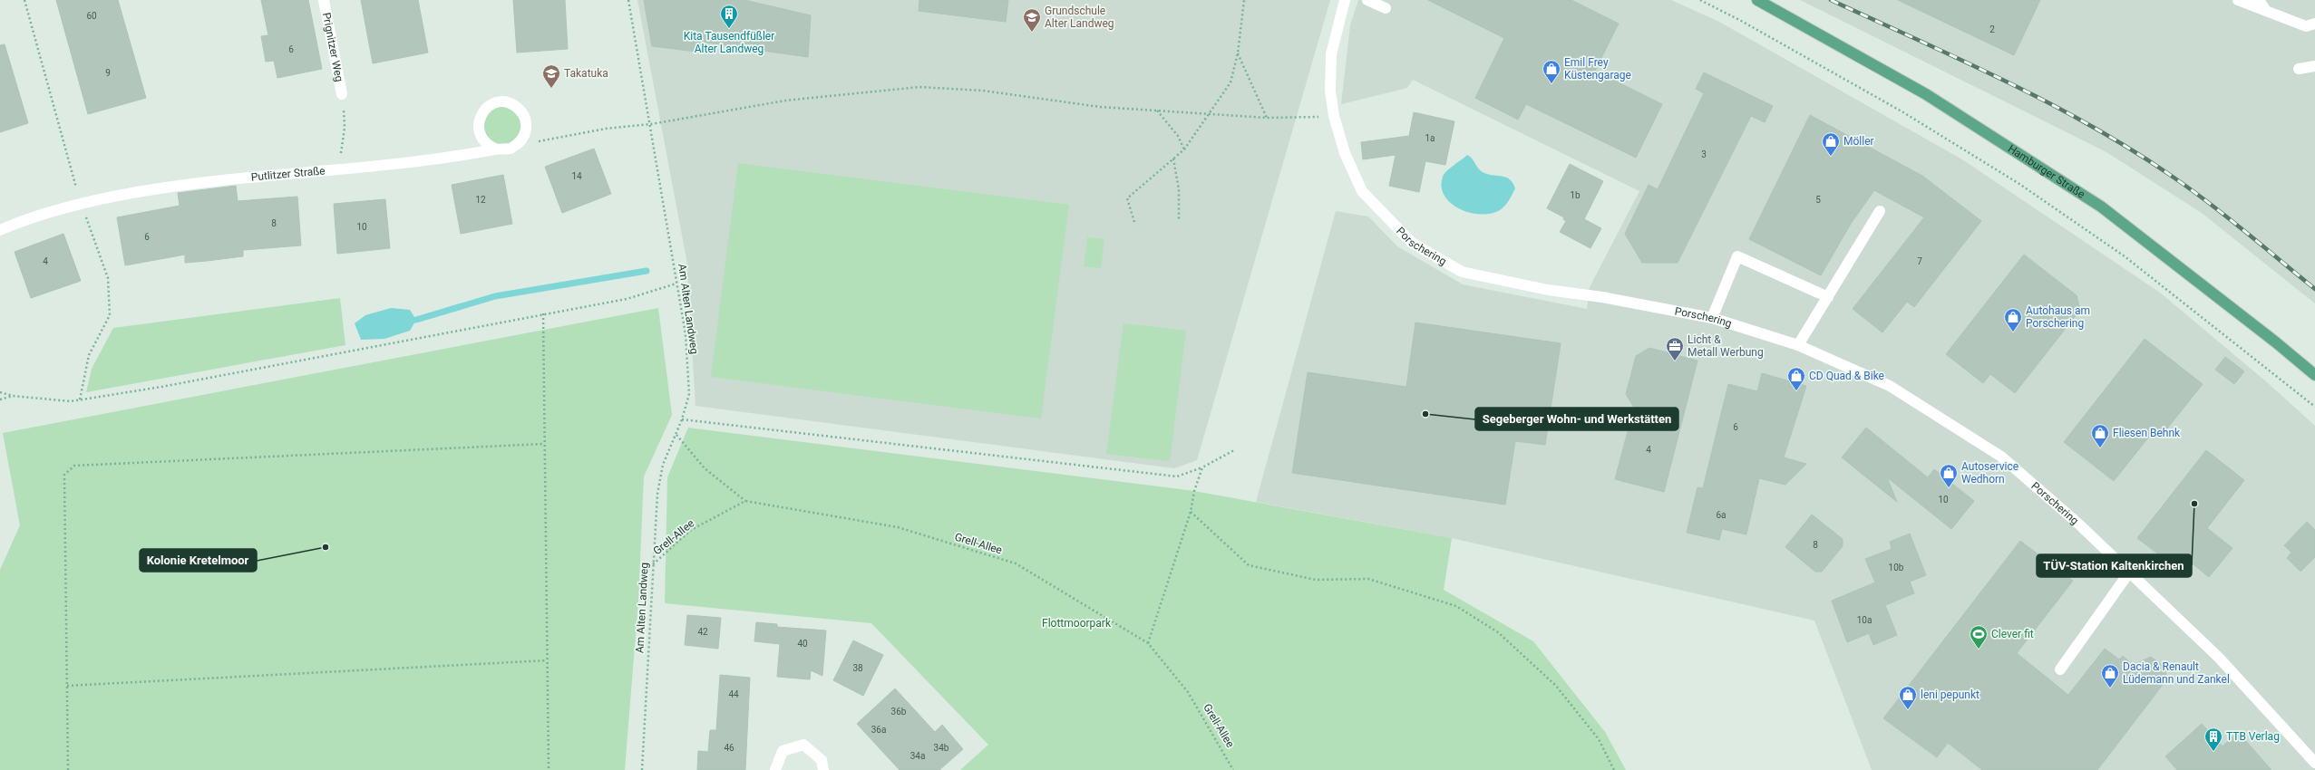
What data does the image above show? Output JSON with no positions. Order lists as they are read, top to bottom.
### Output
{
  "streets": {
    "main road": ["Hamburger Straße"],
    "street": ["Prignitzer Weg", "Putlitzer Straße", "Porschering"],
    "path": ["Am Alten Landweg", "Grell-Allee"]
  },
  "crossings": [
    ["Am Alten Landweg", "Grell-Allee"]
  ],
  "parks": ["Flottmoorpark"],
  "places": {
    "building": ["Kita Tausendfüßler Alter Landweg", "TTB Verlag"],
    "school or university": ["Grundschule Alter Landweg", "Takatuka"],
    "shop": [
      "Emil Frey Küstengarage",
      "Möller",
      "Autohaus am Porschering",
      "CD Quad & Bike",
      "Fliesen Behnk",
      "Autoservice Wedhorn",
      "Dacia & Renault Lüdemann und Zankel",
      "leni pepunkt"
    ],
    "office": ["Licht & Metall Werbung"],
    "other": ["Segeberger Wohn- und Werkstätten", "TÜV-Station Kaltenkirchen", "Kolonie Kretelmoor"],
    "sports": ["Clever fit"]
  },
  "house_numbers": [
    "60",
    "2",
    "6",
    "9",
    "1a",
    "3",
    "14",
    "1b",
    "12",
    "5",
    "8",
    "10",
    "6",
    "4",
    "7",
    "6",
    "4",
    "10",
    "6a",
    "8",
    "10b",
    "10a",
    "42",
    "40",
    "38",
    "44",
    "36b",
    "36a",
    "46",
    "34b",
    "34a"
  ]
}
